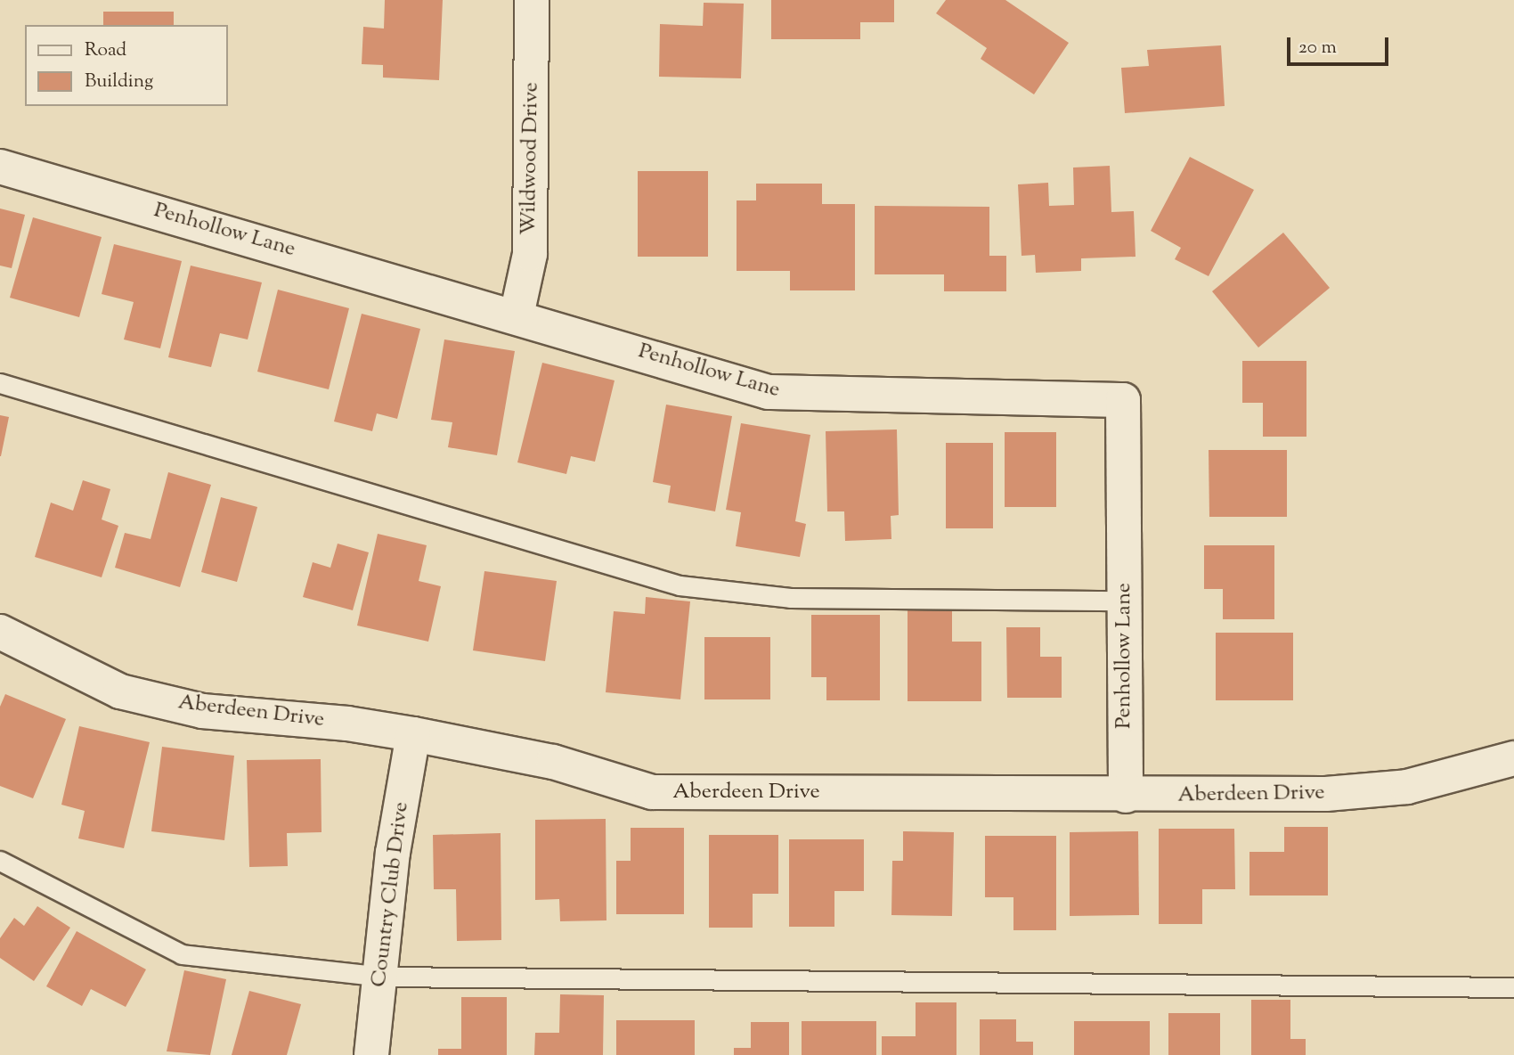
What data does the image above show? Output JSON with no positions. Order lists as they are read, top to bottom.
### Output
{
  "streets": {
    "street": [
      "Wildwood Drive",
      "Penhollow Lane",
      "Aberdeen Drive",
      "Country Club Drive"
    ]
  },
  "crossings": [
    ["Wildwood Drive", "Penhollow Lane"],
    ["Penhollow Lane", "Aberdeen Drive"],
    ["Aberdeen Drive", "Country Club Drive"]
  ],
  "legend": ["Road", "Building"],
  "scale_bar": "20 m"
}
